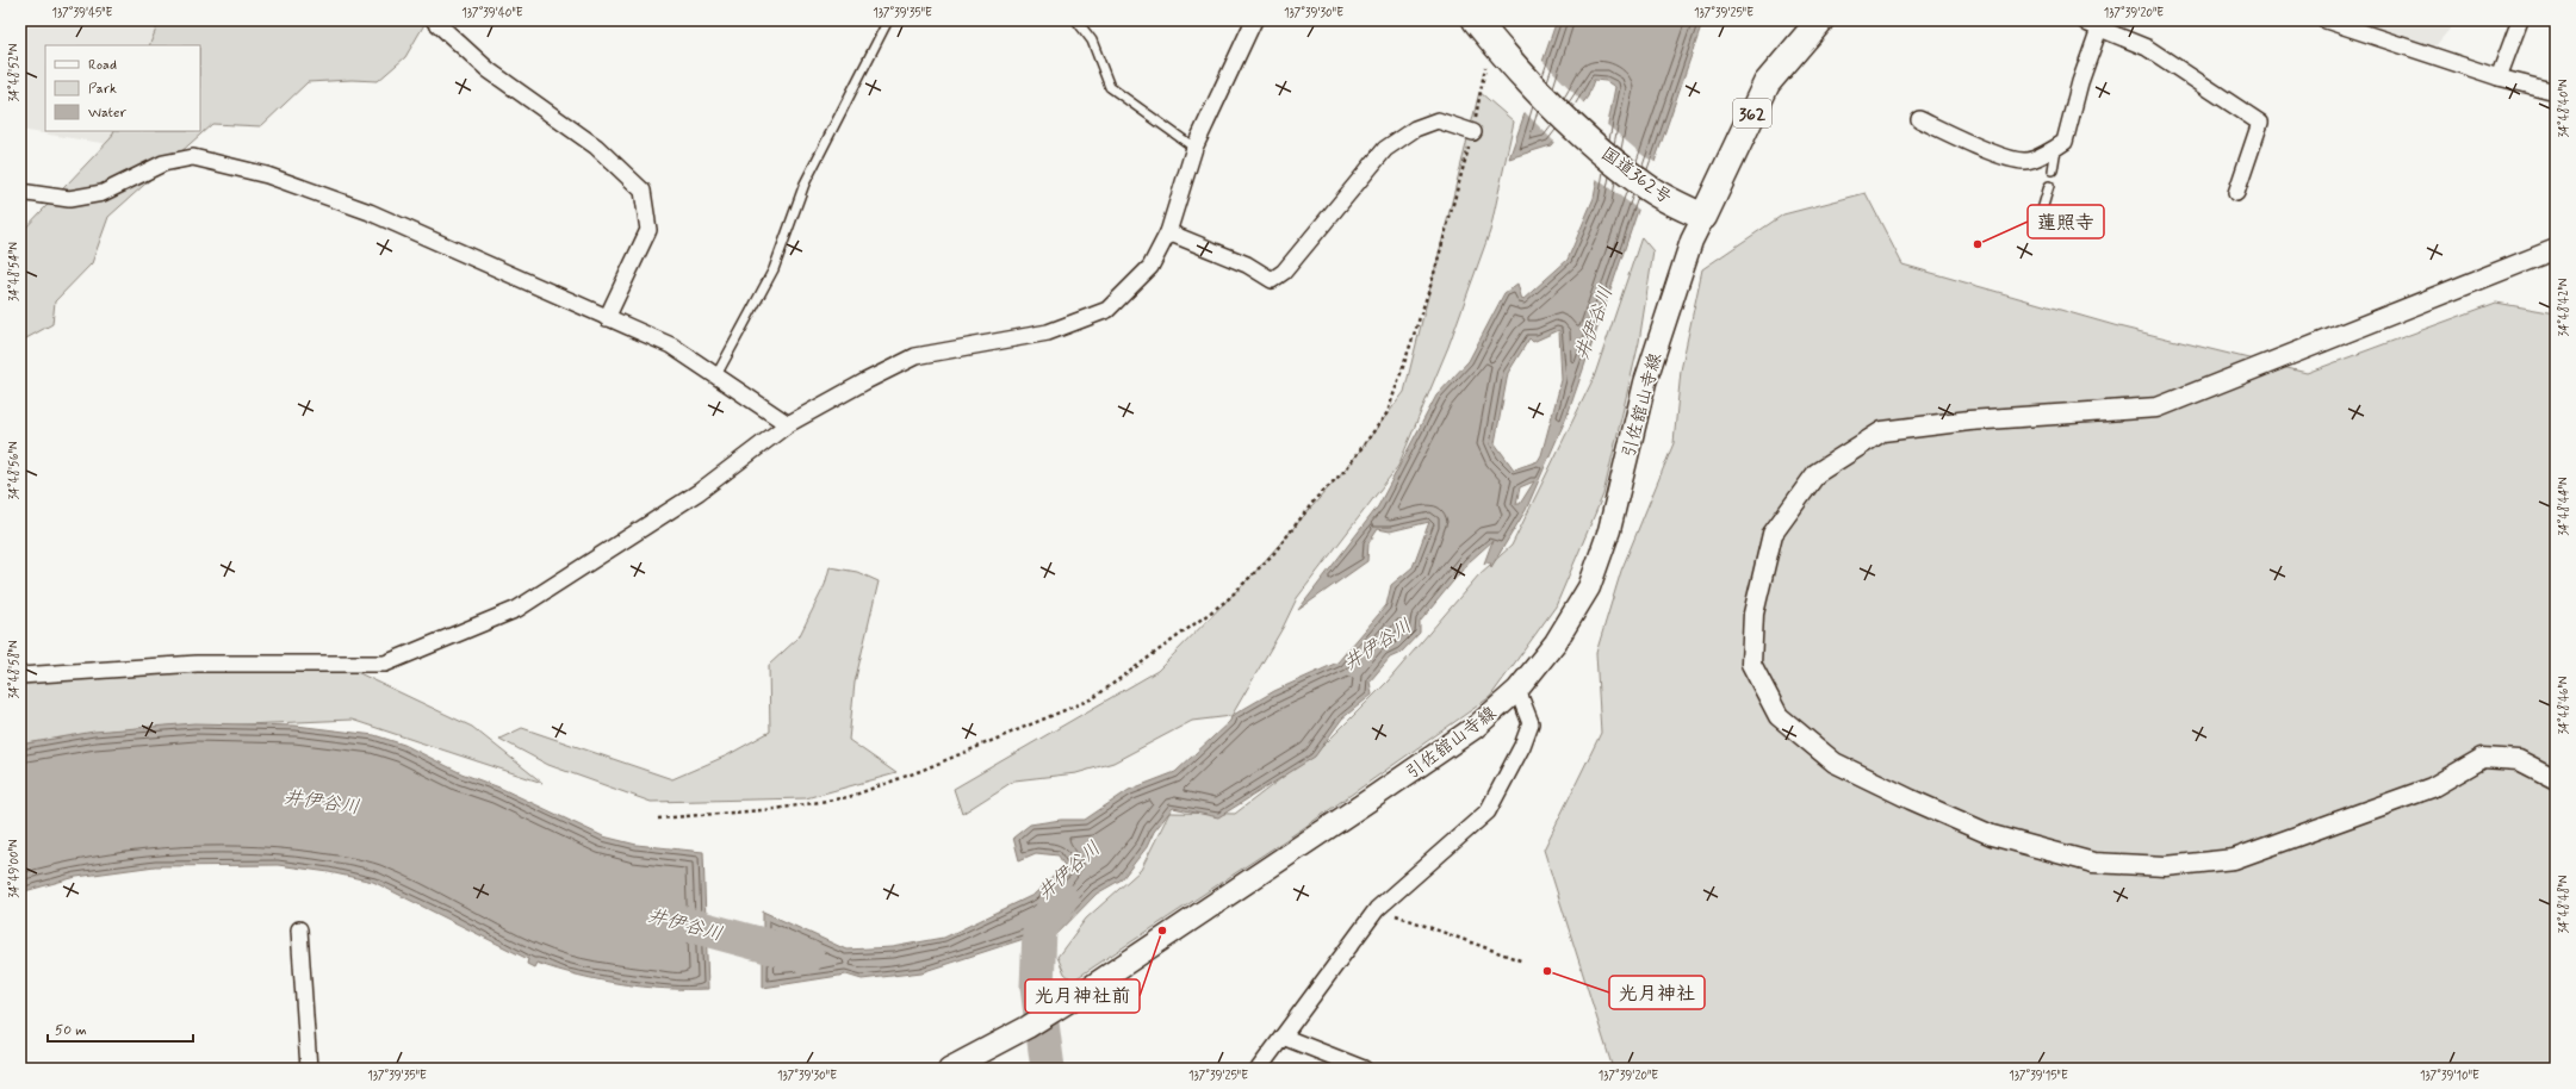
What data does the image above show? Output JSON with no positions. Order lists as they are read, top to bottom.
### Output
{
  "streets": {
    "highway": ["362", "国道362号"],
    "main road": ["引佐舘山寺線"]
  },
  "crossings": [
    ["362", "国道362号"],
    ["362", "引佐舘山寺線"],
    ["国道362号", "引佐舘山寺線"]
  ],
  "water": ["井伊谷川"],
  "places": ["蓮照寺", "光月神社前", "光月神社"],
  "legend": ["Road", "Park", "Water"],
  "scale_bar": "50 m",
  "coordinates": [
    "137°39'45\"E",
    "137°39'40\"E",
    "137°39'35\"E",
    "137°39'30\"E",
    "137°39'25\"E",
    "137°39'20\"E",
    "34°48'52\"N",
    "34°48'40\"N",
    "34°48'54\"N",
    "34°48'42\"N",
    "34°48'56\"N",
    "34°48'44\"N",
    "34°48'58\"N",
    "34°48'46\"N",
    "34°49'00\"N",
    "34°48'48\"N",
    "137°39'15\"E",
    "137°39'10\"E"
  ]
}
